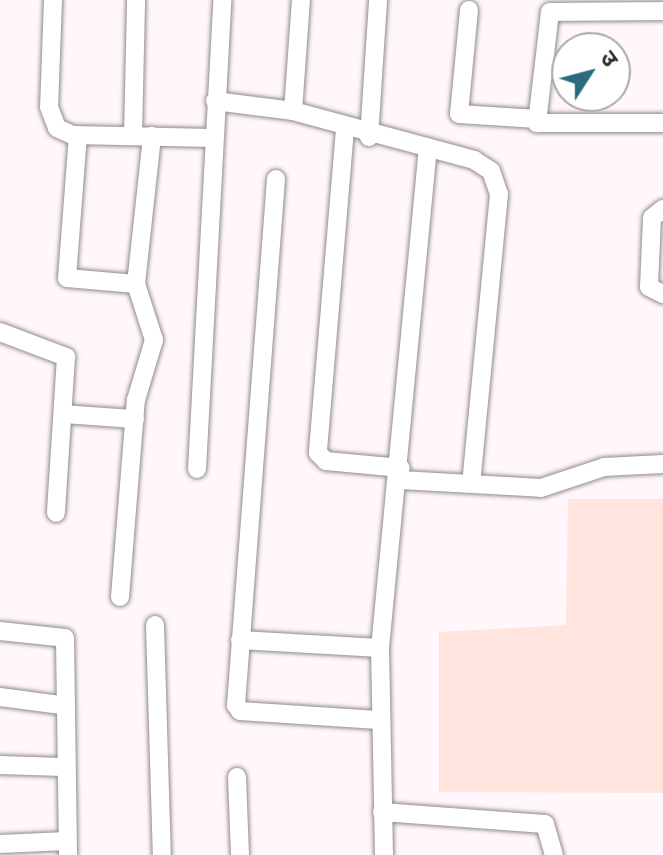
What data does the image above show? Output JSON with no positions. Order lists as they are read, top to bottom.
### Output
{
  "north": "top right"
}
